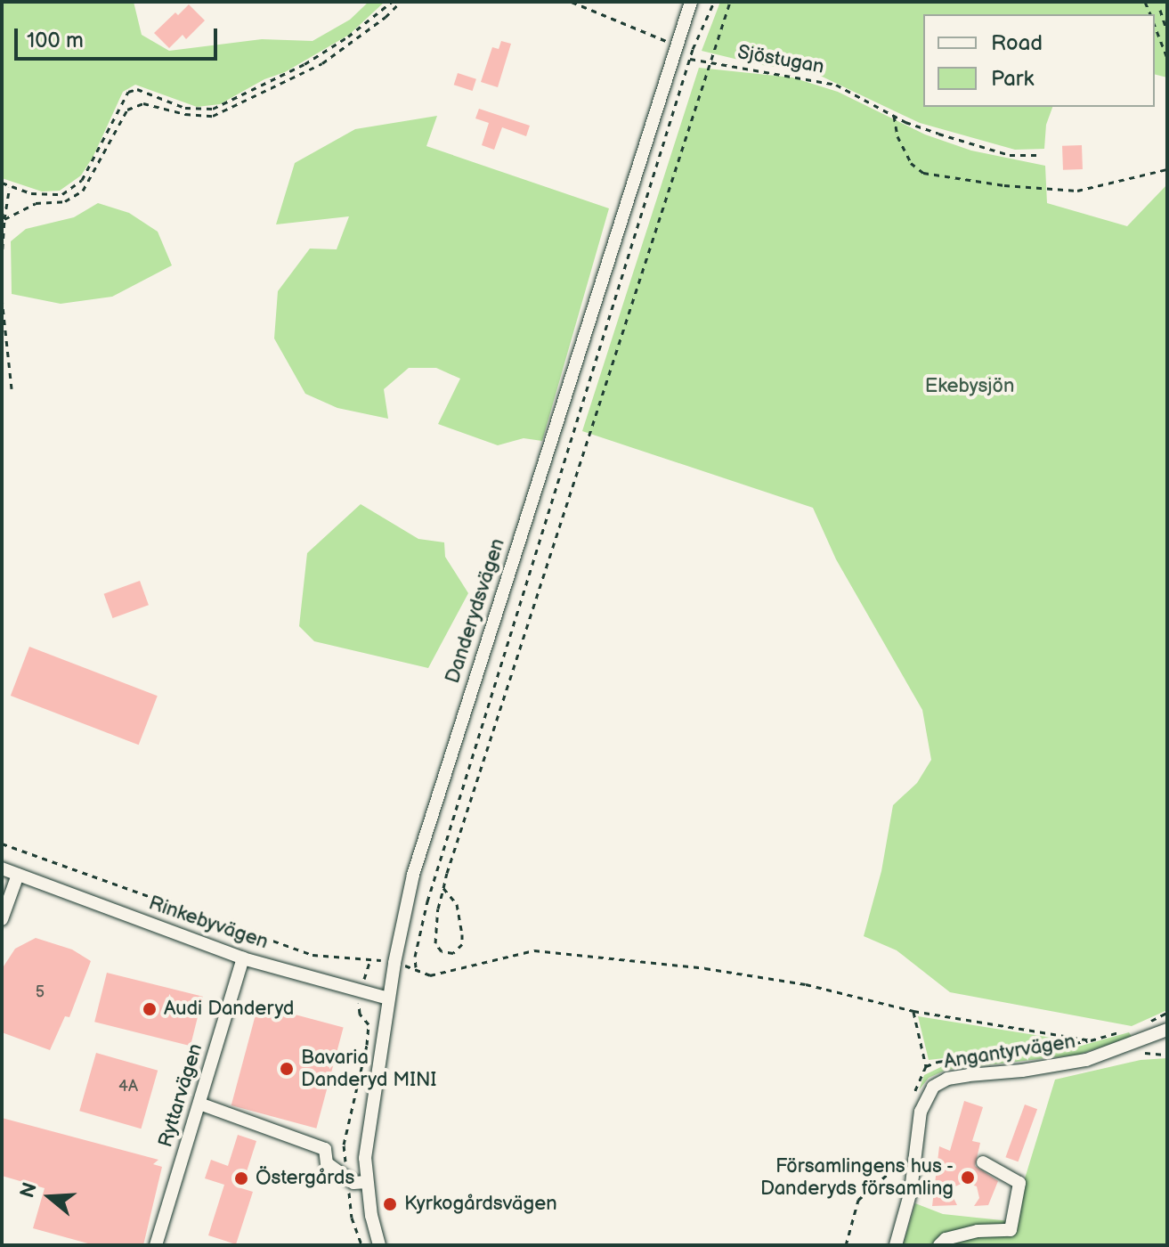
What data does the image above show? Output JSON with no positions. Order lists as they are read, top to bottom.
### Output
{
  "streets": {
    "street": [
      "Danderydsvägen",
      "Rinkebyvägen",
      "Angantyrvägen",
      "Ryttarvägen"
    ],
    "path": ["Sjöstugan"]
  },
  "crossings": [
    ["Sjöstugan", "Danderydsvägen"],
    ["Danderydsvägen", "Rinkebyvägen"],
    ["Rinkebyvägen", "Ryttarvägen"]
  ],
  "parks": ["Ekebysjön"],
  "places": [
    "Audi Danderyd",
    "Bavaria Danderyd MINI",
    "Församlingens hus - Danderyds församling",
    "Östergårds",
    "Kyrkogårdsvägen"
  ],
  "house_numbers": ["5", "4A"],
  "legend": ["Road", "Park"],
  "scale_bar": "100 m",
  "north": "left"
}
